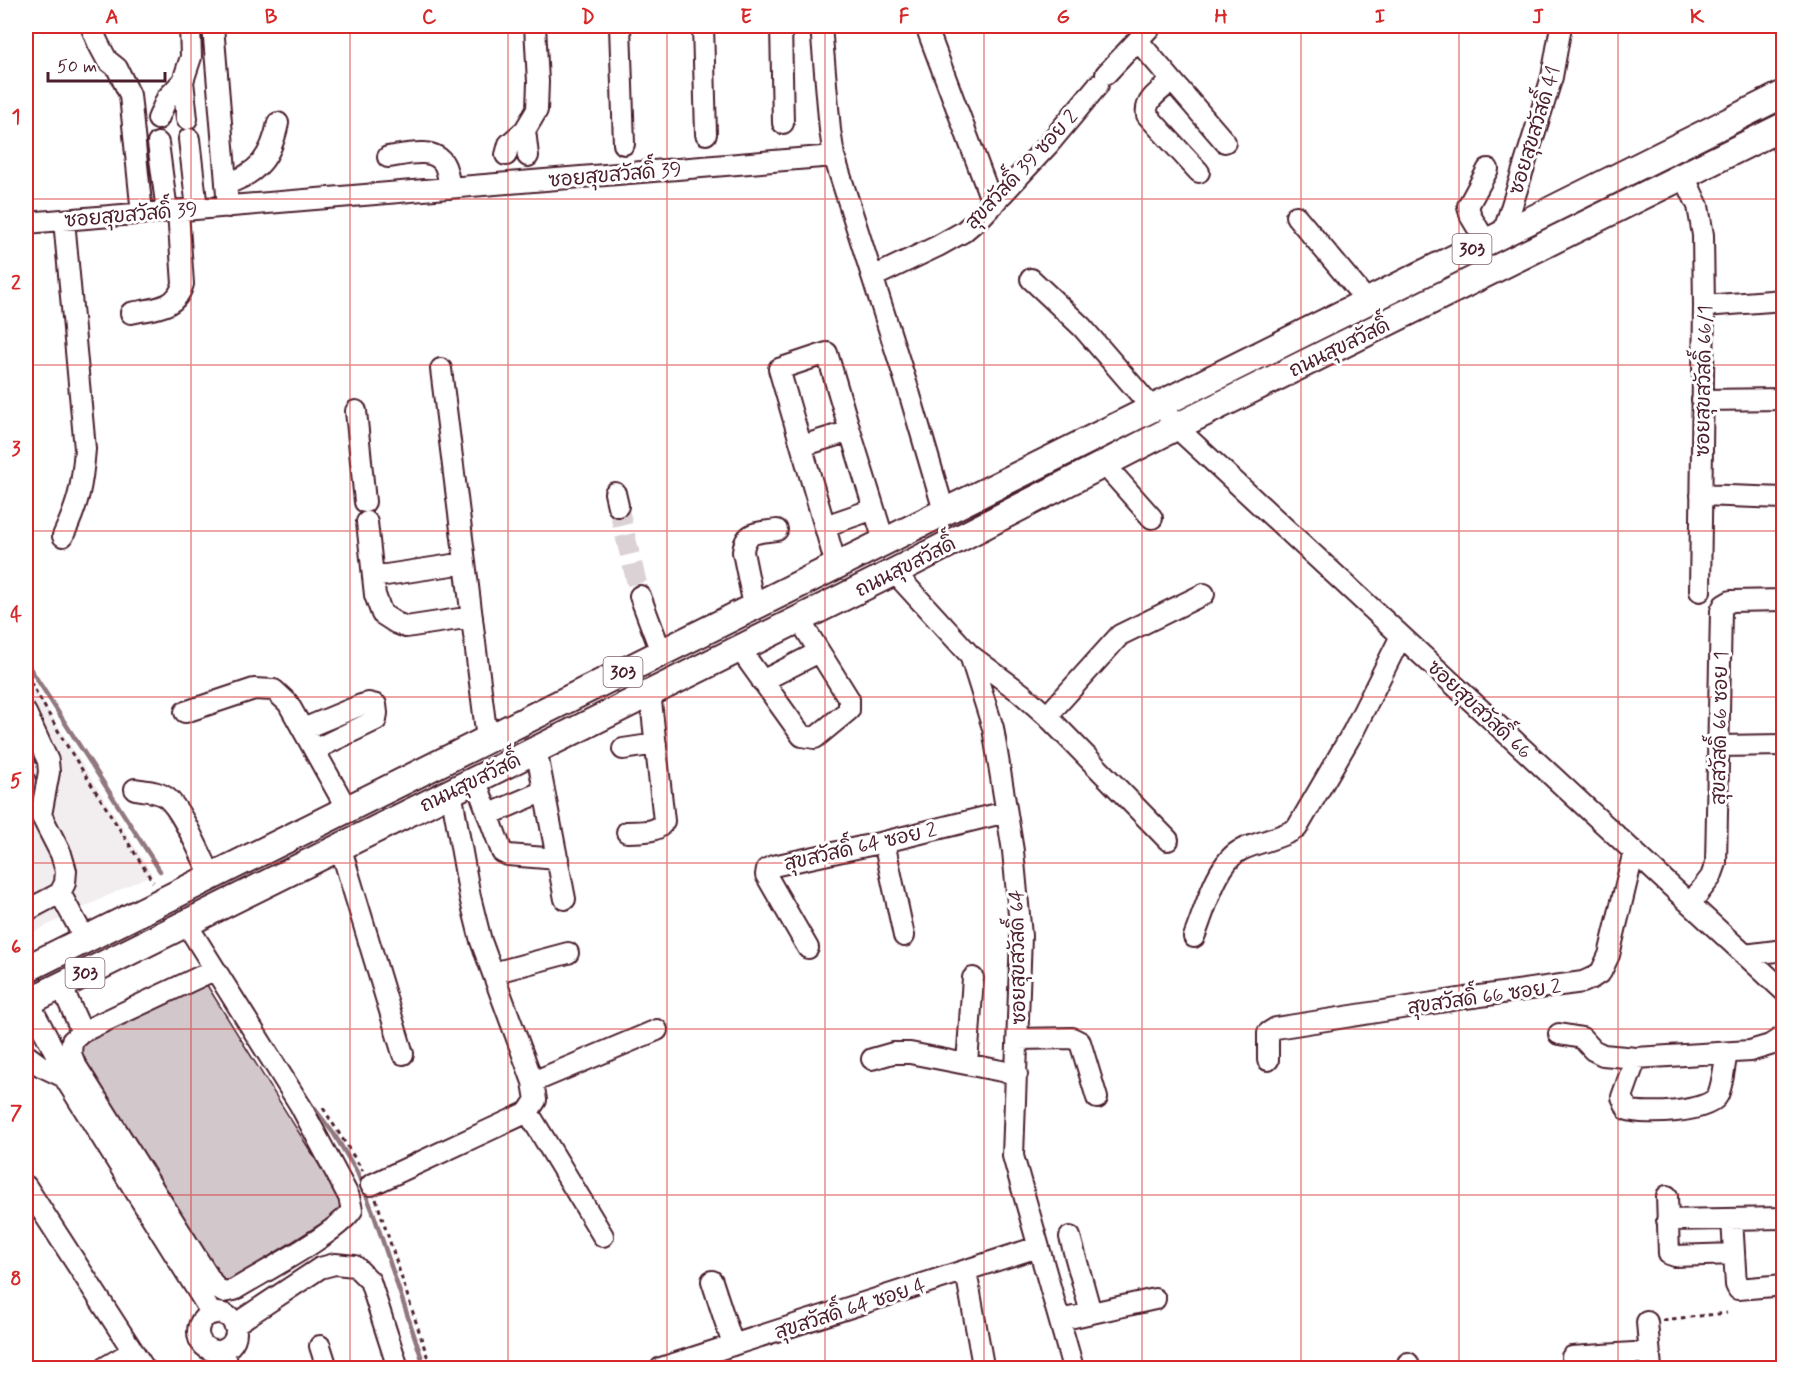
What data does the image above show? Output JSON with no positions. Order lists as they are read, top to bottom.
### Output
{
  "streets": {
    "main road": ["303", "ถนนสุขสวัสดิ์"],
    "street": [
      "ซอยสุขสวัสดิ์ 41",
      "สุขสวัสดิ์ 39 ซอย 2",
      "ซอยสุขสวัสดิ์ 39",
      "ซอยสุขสวัสดิ์ 66/1",
      "ซอยสุขสวัสดิ์ 66",
      "สุขสวัสดิ์ 66 ซอย 1",
      "สุขสวัสดิ์ 64 ซอย 2",
      "ซอยสุขสวัสดิ์ 64",
      "สุขสวัสดิ์ 66 ซอย 2",
      "สุขสวัสดิ์ 64 ซอย 4"
    ]
  },
  "crossings": [
    ["ซอยสุขสวัสดิ์ 41", "ถนนสุขสวัสดิ์"],
    ["ถนนสุขสวัสดิ์", "ซอยสุขสวัสดิ์ 66/1"],
    ["ถนนสุขสวัสดิ์", "ซอยสุขสวัสดิ์ 66"],
    ["ถนนสุขสวัสดิ์", "ซอยสุขสวัสดิ์ 64"],
    ["ซอยสุขสวัสดิ์ 66", "สุขสวัสดิ์ 66 ซอย 1"],
    ["ซอยสุขสวัสดิ์ 66", "สุขสวัสดิ์ 66 ซอย 2"],
    ["สุขสวัสดิ์ 64 ซอย 2", "ซอยสุขสวัสดิ์ 64"],
    ["ซอยสุขสวัสดิ์ 64", "สุขสวัสดิ์ 64 ซอย 4"]
  ],
  "scale_bar": "50 m",
  "grid": {
    "columns": [
      "A",
      "B",
      "C",
      "D",
      "E",
      "F",
      "G",
      "H",
      "I",
      "J",
      "K"
    ],
    "rows": [
      "1",
      "2",
      "3",
      "4",
      "5",
      "6",
      "7",
      "8"
    ]
  }
}
